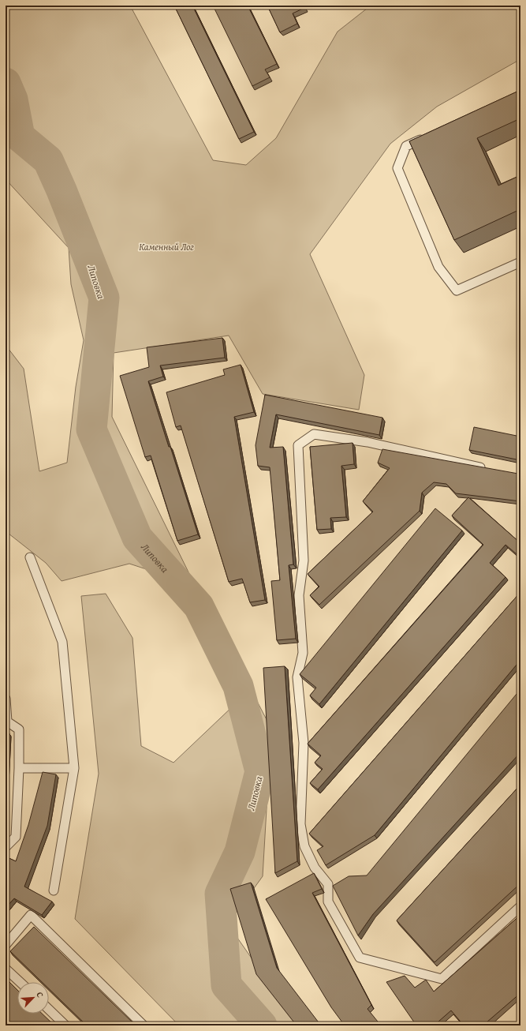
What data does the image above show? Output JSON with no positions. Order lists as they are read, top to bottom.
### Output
{
  "water": ["Липовка"],
  "parks": ["Каменный Лог"],
  "north": "top right"
}
